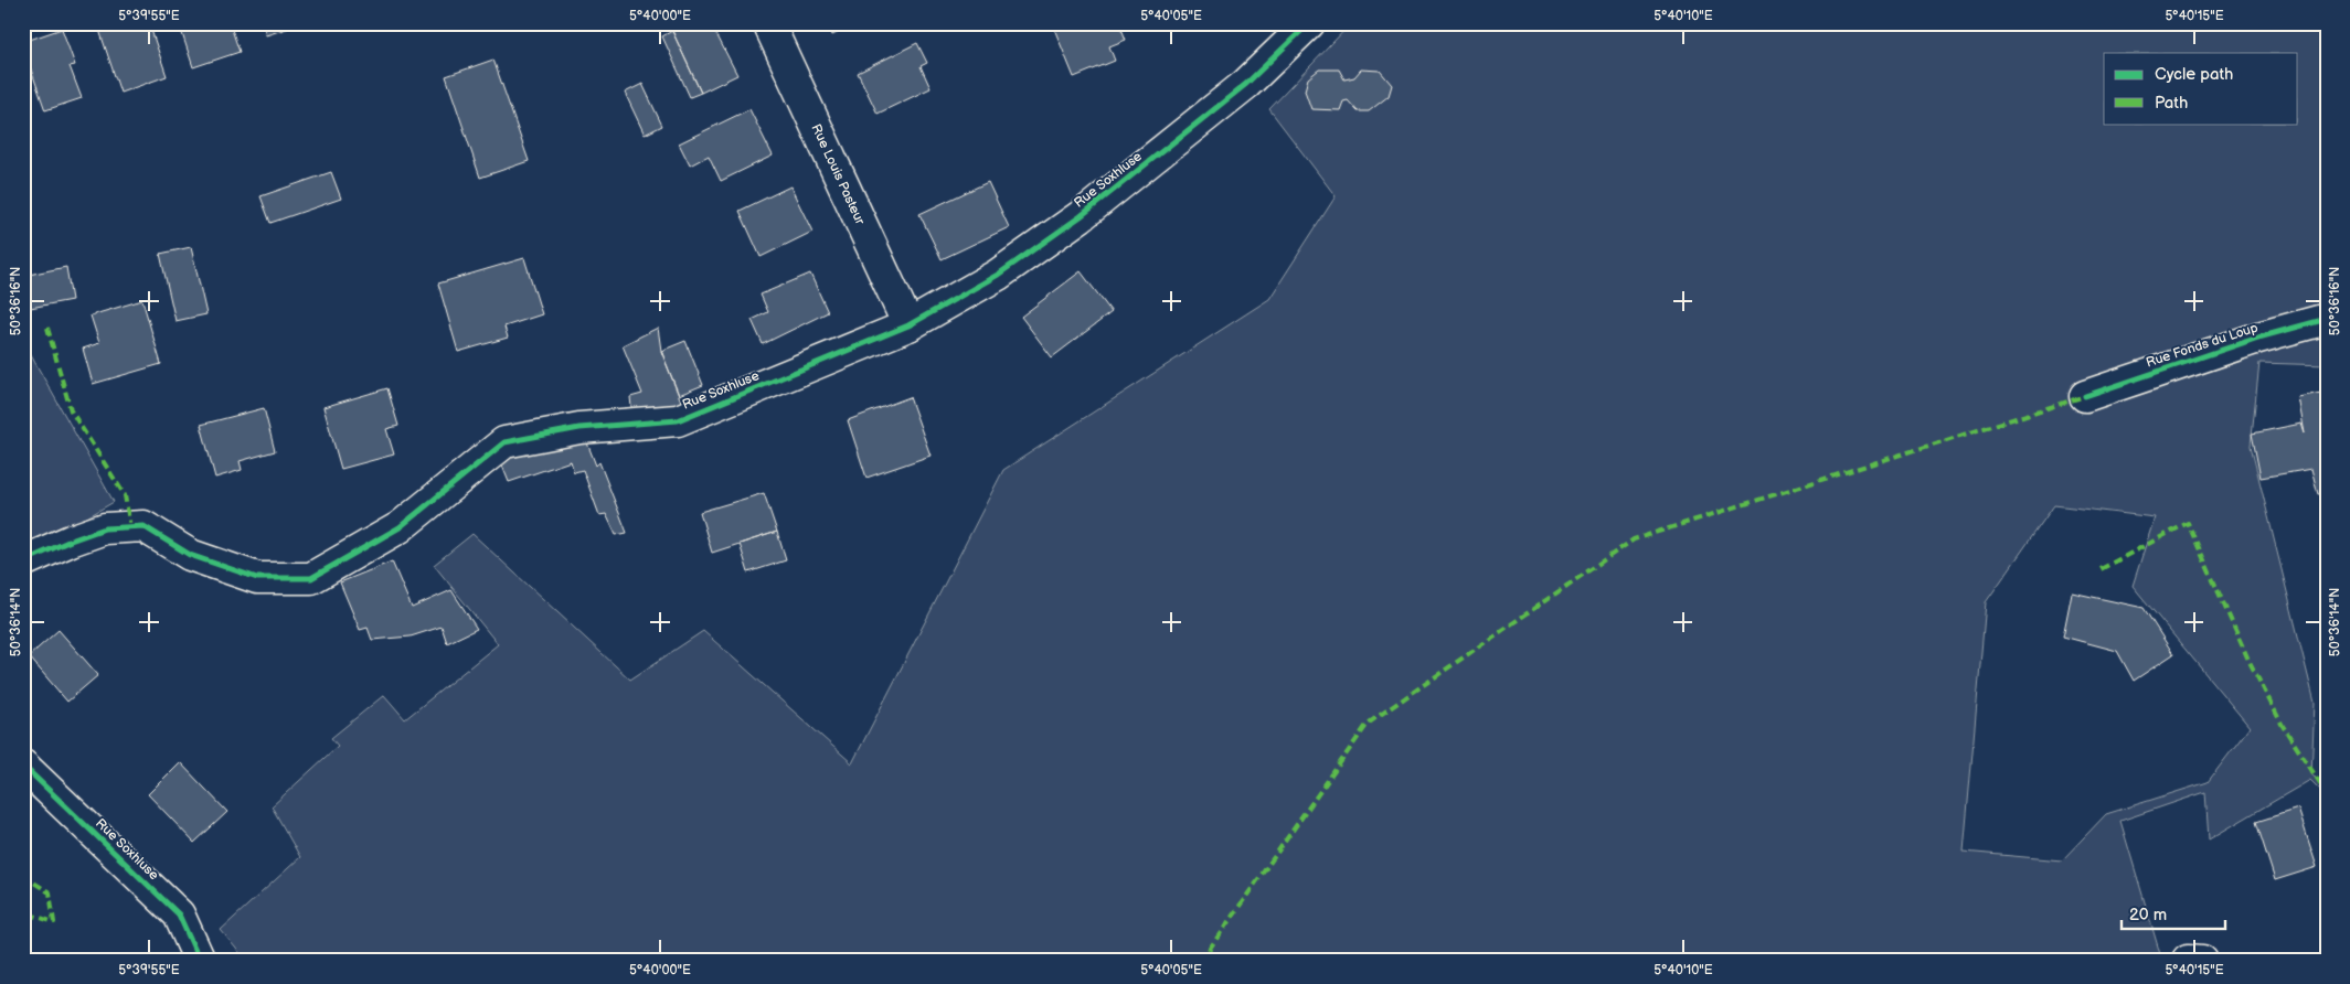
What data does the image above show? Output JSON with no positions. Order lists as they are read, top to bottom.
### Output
{
  "streets": {
    "street": ["Rue Louis Pasteur", "Rue Soxhluse", "Rue Fonds du Loup"]
  },
  "crossings": [
    ["Rue Louis Pasteur", "Rue Soxhluse"]
  ],
  "legend": ["Cycle path", "Path"],
  "scale_bar": "20 m",
  "coordinates": [
    "5°39'55\"E",
    "5°40'00\"E",
    "5°40'05\"E",
    "5°40'10\"E",
    "5°40'15\"E",
    "50°36'16\"N",
    "50°36'14\"N"
  ]
}
